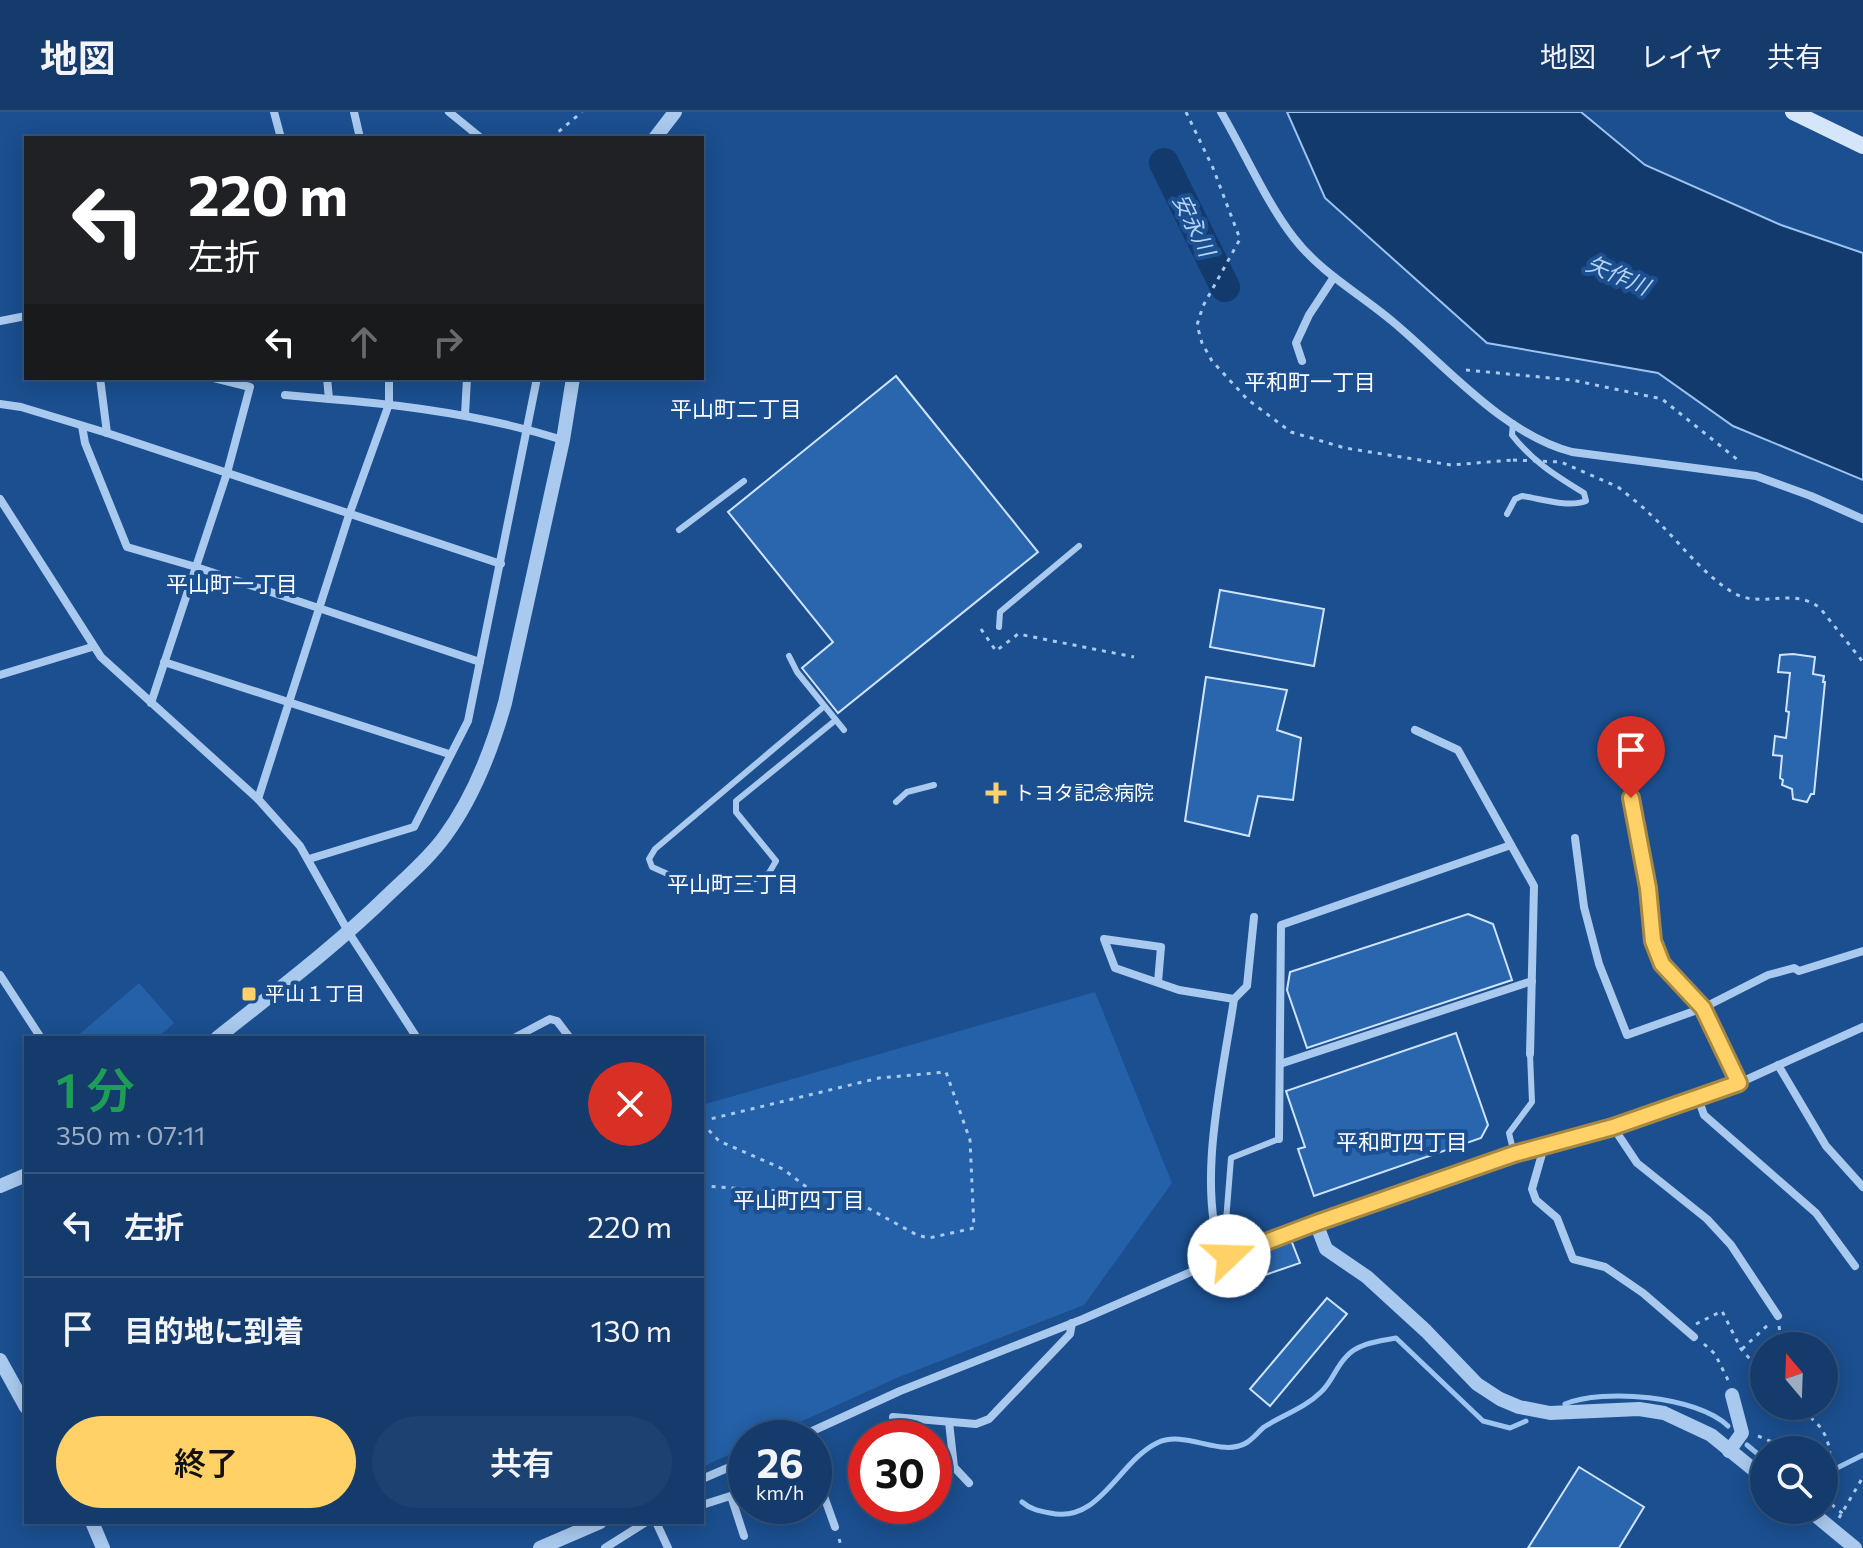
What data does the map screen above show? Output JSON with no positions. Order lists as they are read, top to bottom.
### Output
{
  "districts": [
    "平和町一丁目",
    "平山町二丁目",
    "平山町一丁目",
    "平山町三丁目",
    "平和町四丁目",
    "平山町四丁目"
  ],
  "water": ["安永川", "矢作川"],
  "places": {
    "health": ["トヨタ記念病院"],
    "transit": ["平山１丁目"]
  },
  "north": "top",
  "page": {
    "header": "地図",
    "nav": ["地図", "レイヤ", "共有"],
    "turn": ["220 m", "左折"],
    "heading": ["1 分", "350 m · 07:11"],
    "list": [
      {
        "name": "左折",
        "value": "220 m"
      },
      {
        "name": "目的地に到着",
        "value": "130 m"
      }
    ],
    "buttons": ["終了", "共有"],
    "speed": "26 km/h",
    "limit": "30"
  }
}
